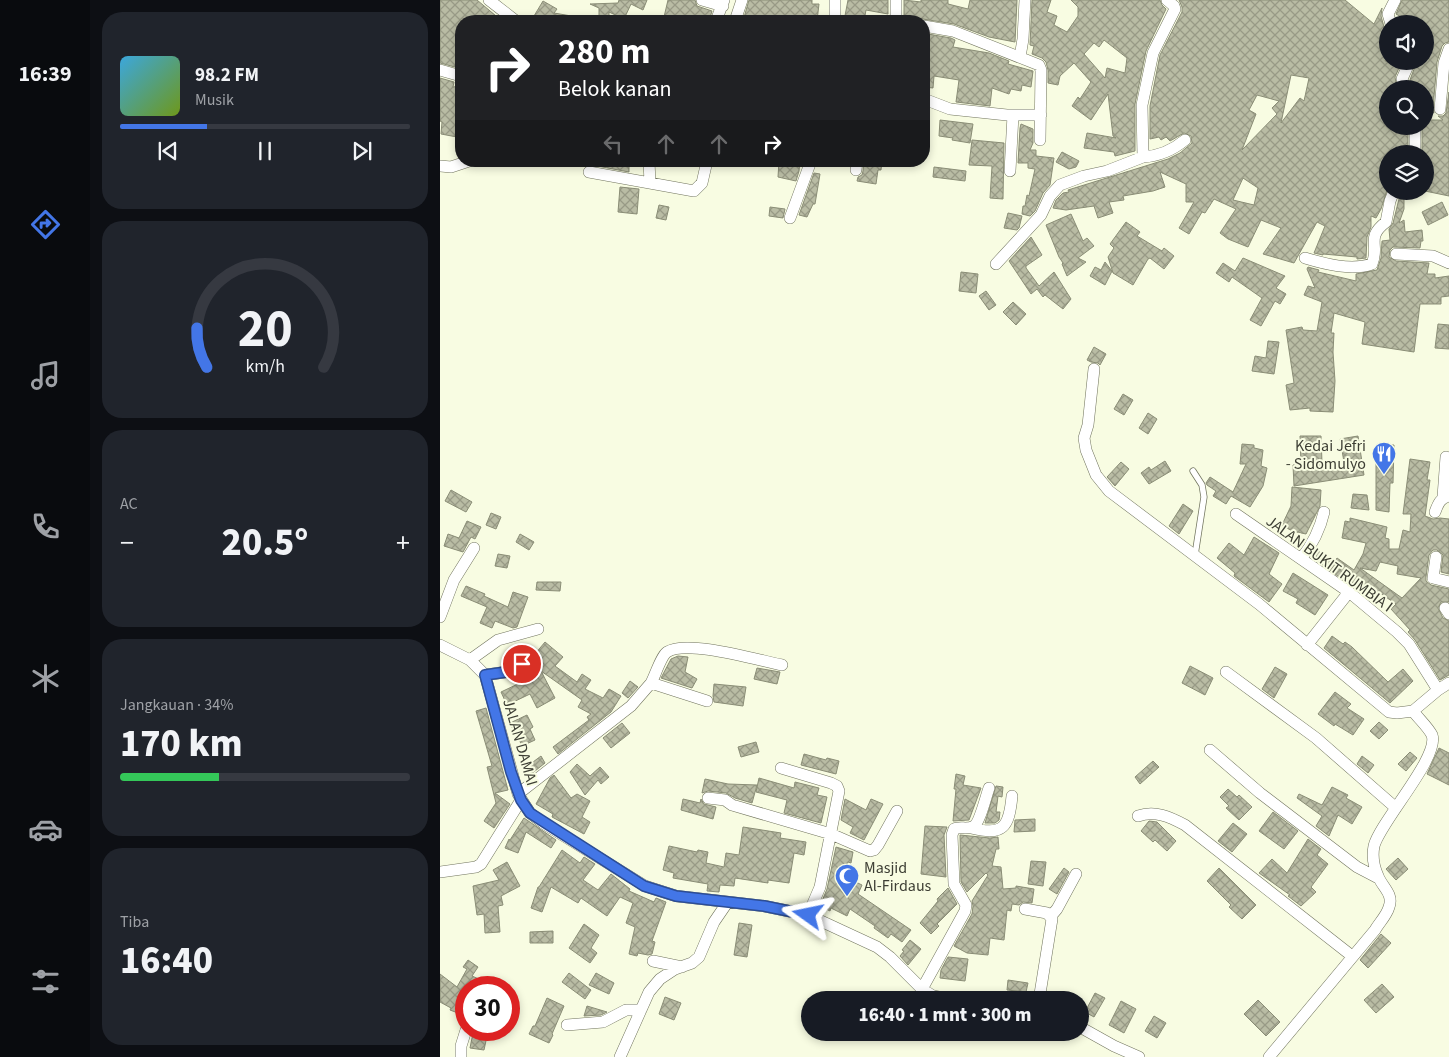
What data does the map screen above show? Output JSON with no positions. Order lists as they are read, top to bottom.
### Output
{
  "streets": {
    "street": ["JALAN BUKIT RUMBIA I", "JALAN DAMAI"]
  },
  "places": {
    "restaurant": ["Kedai Jefri - Sidomulyo"],
    "mosque": ["Masjid Al-Firdaus"]
  },
  "page": {
    "tabs": "16:39",
    "turn": ["280 m", "Belok kanan"],
    "song": ["98.2 FM", "Musik"],
    "tile": [
      "AC",
      ["Jangkauan · 34%", "170 km"],
      ["Tiba", "16:40"]
    ],
    "heat": ["−", "20.5°", "+"],
    "limit": "30",
    "trip": "16:40 · 1 mnt · 300 m",
    "gauge": ["20", "km/h"]
  }
}
